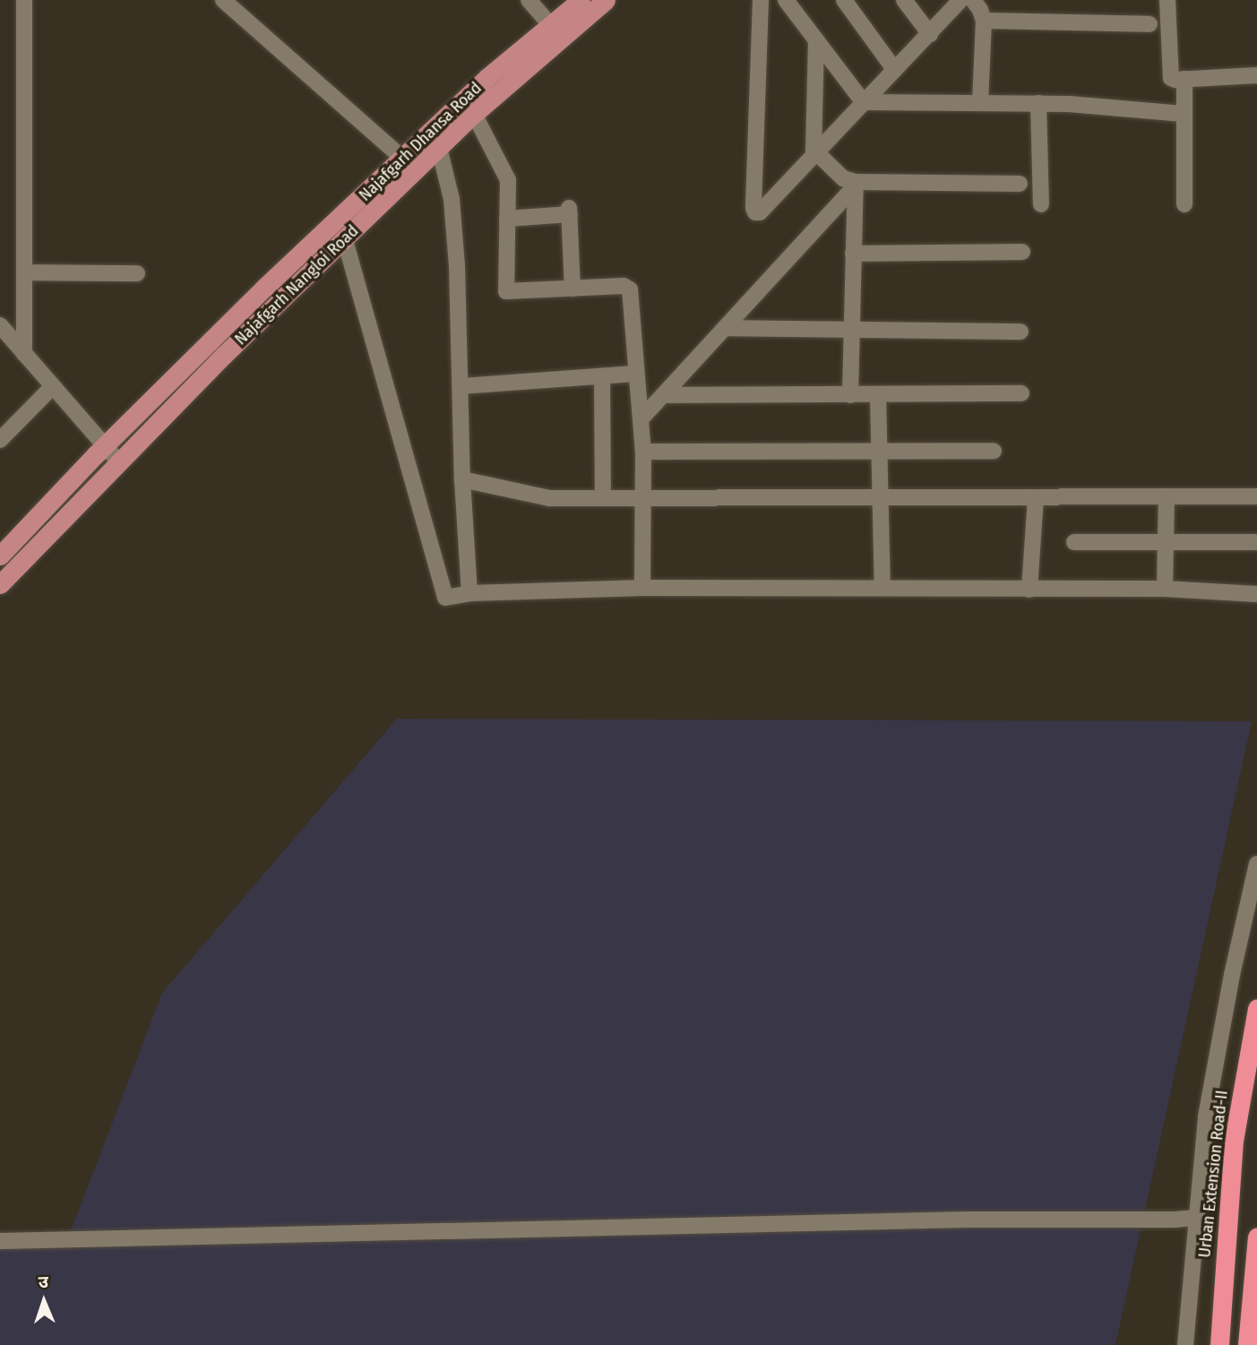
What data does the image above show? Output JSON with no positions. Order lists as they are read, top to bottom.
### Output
{
  "streets": {
    "highway": ["Urban Extension Road-II"],
    "main road": ["Najafgarh Dhansa Road", "Najafgarh Nangloi Road"]
  },
  "crossings": [
    ["Najafgarh Dhansa Road", "Najafgarh Nangloi Road"]
  ],
  "north": "top"
}
